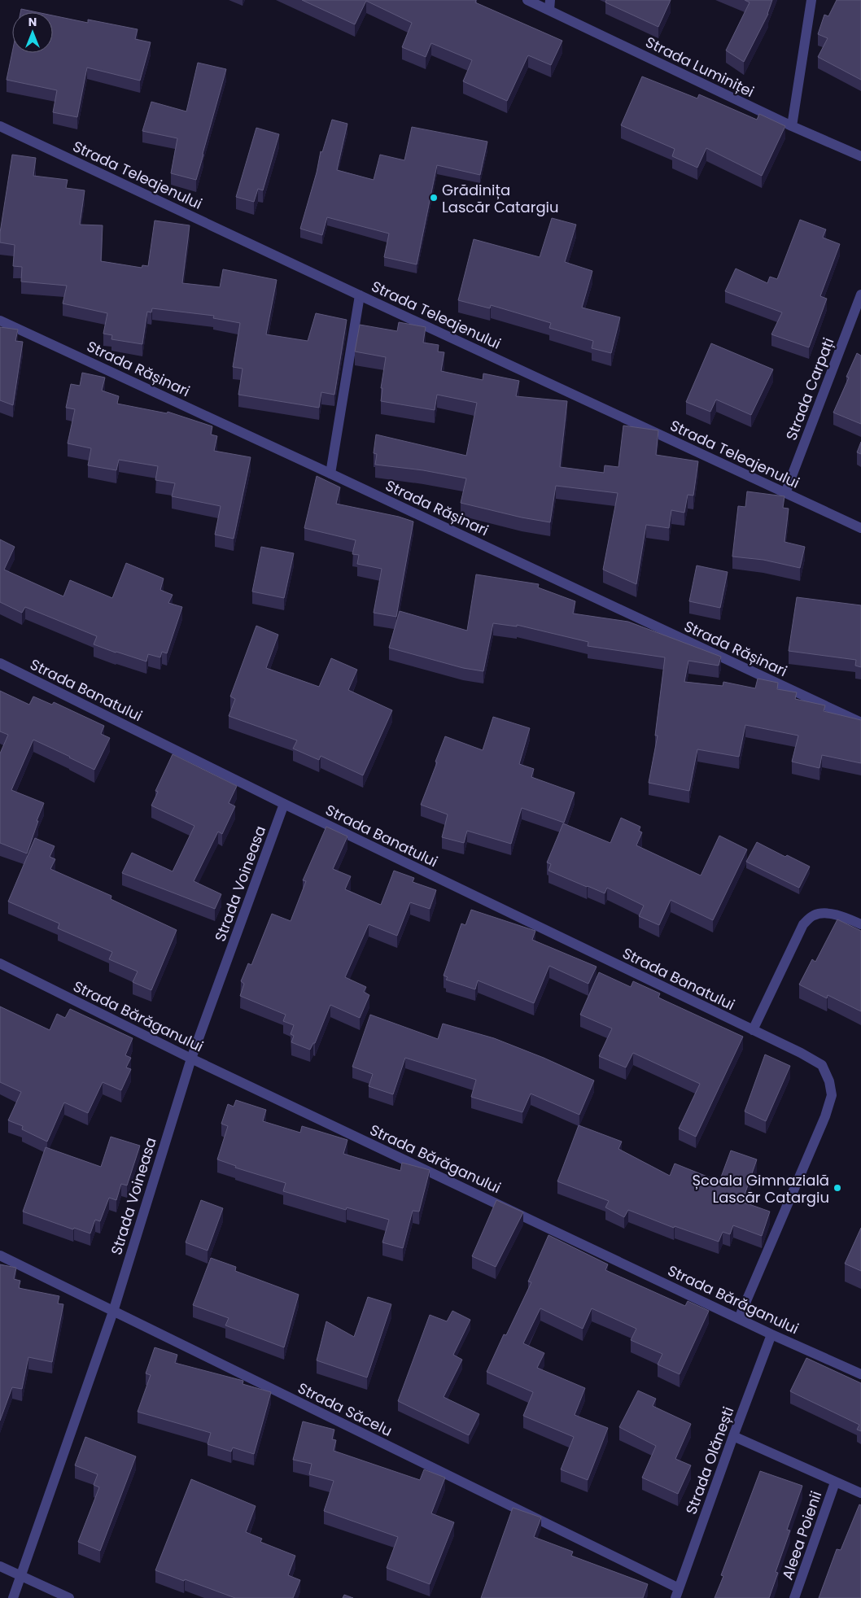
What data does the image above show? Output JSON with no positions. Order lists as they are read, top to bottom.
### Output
{
  "streets": {
    "street": [
      "Strada Luminiței",
      "Strada Teleajenului",
      "Strada Rășinari",
      "Strada Carpați",
      "Strada Banatului",
      "Strada Voineasa",
      "Strada Bărăganului",
      "Strada Săcelu",
      "Strada Olănești",
      "Aleea Poienii"
    ]
  },
  "crossings": [
    ["Strada Teleajenului", "Strada Carpați"],
    ["Strada Banatului", "Strada Voineasa"],
    ["Strada Banatului", "Strada Bărăganului"],
    ["Strada Voineasa", "Strada Bărăganului"],
    ["Strada Voineasa", "Strada Săcelu"],
    ["Strada Bărăganului", "Strada Olănești"],
    ["Strada Săcelu", "Strada Olănești"]
  ],
  "places": ["Grădinița Lascăr Catargiu", "Școala Gimnazială Lascăr Catargiu"],
  "north": "top"
}
